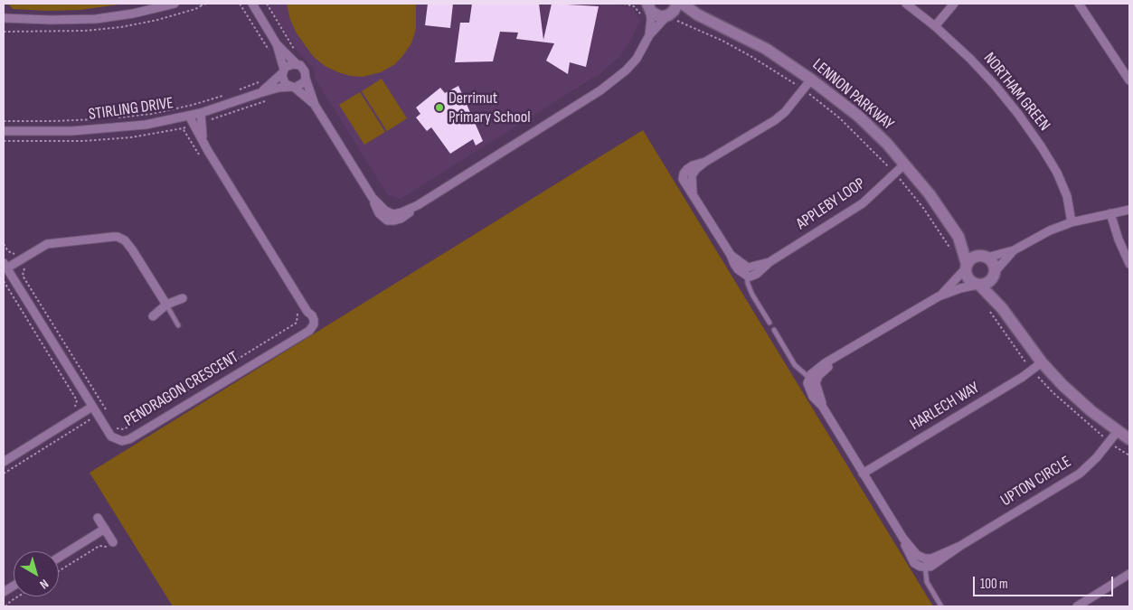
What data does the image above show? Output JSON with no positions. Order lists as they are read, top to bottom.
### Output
{
  "streets": {
    "street": [
      "NORTHAM GREEN",
      "LENNON PARKWAY",
      "STIRLING DRIVE",
      "APPLEBY LOOP",
      "PENDRAGON CRESCENT",
      "HARLECH WAY",
      "UPTON CIRCLE"
    ]
  },
  "crossings": [
    ["LENNON PARKWAY", "APPLEBY LOOP"],
    ["STIRLING DRIVE", "PENDRAGON CRESCENT"]
  ],
  "places": ["Derrimut Primary School"],
  "scale_bar": "100 m",
  "north": "bottom right"
}
